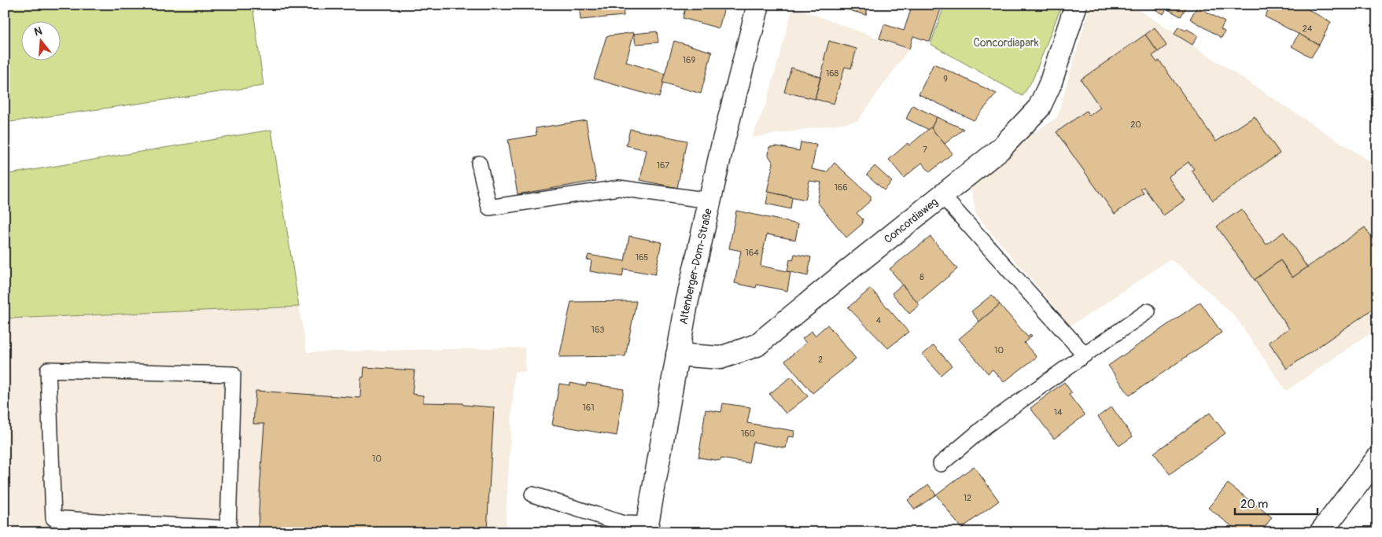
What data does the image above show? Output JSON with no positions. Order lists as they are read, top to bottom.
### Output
{
  "streets": {
    "street": ["Concordiaweg", "Altenberger-Dom-Straße"]
  },
  "crossings": [
    ["Concordiaweg", "Altenberger-Dom-Straße"]
  ],
  "parks": ["Concordiapark"],
  "house_numbers": [
    "24",
    "169",
    "168",
    "9",
    "20",
    "7",
    "167",
    "166",
    "164",
    "165",
    "8",
    "4",
    "163",
    "10",
    "2",
    "161",
    "14",
    "160",
    "10",
    "12"
  ],
  "scale_bar": "20 m",
  "north": "top"
}
